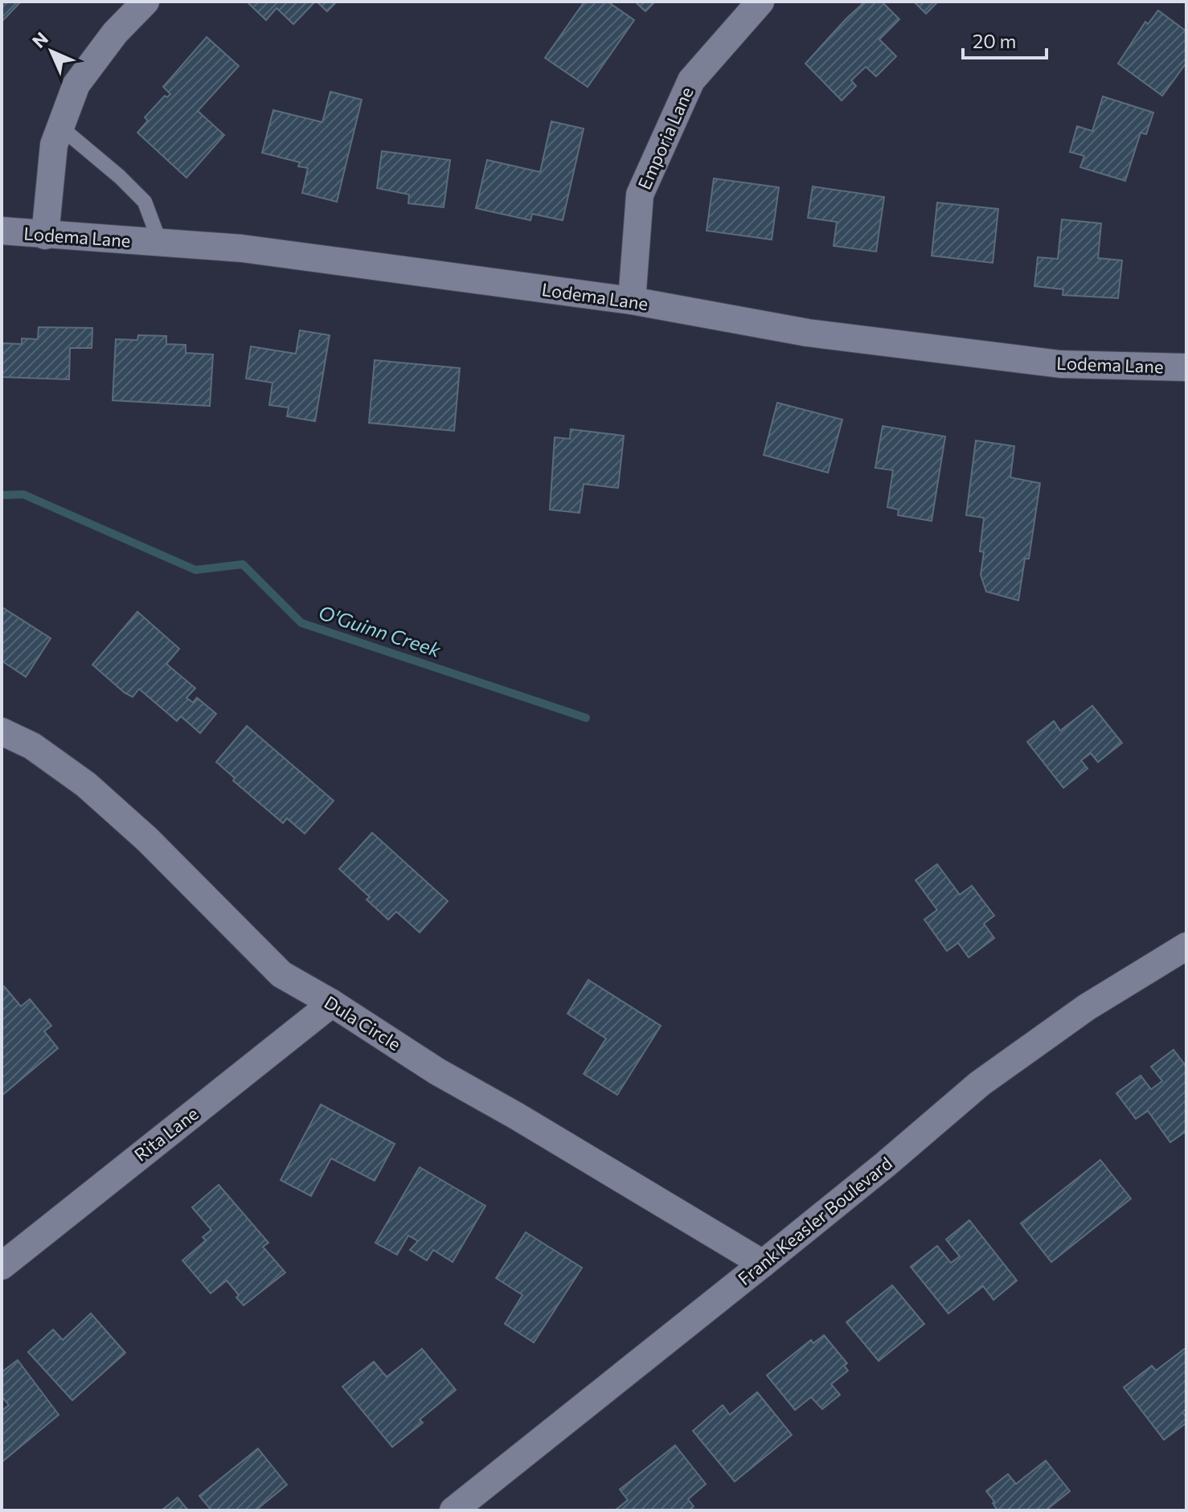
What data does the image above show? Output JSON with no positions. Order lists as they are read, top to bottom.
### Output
{
  "streets": {
    "street": [
      "Emporia Lane",
      "Lodema Lane",
      "Dula Circle",
      "Rita Lane",
      "Frank Keasler Boulevard"
    ]
  },
  "crossings": [
    ["Emporia Lane", "Lodema Lane"],
    ["Dula Circle", "Rita Lane"],
    ["Dula Circle", "Frank Keasler Boulevard"]
  ],
  "water": ["O'Guinn Creek"],
  "scale_bar": "20 m",
  "north": "top left"
}
